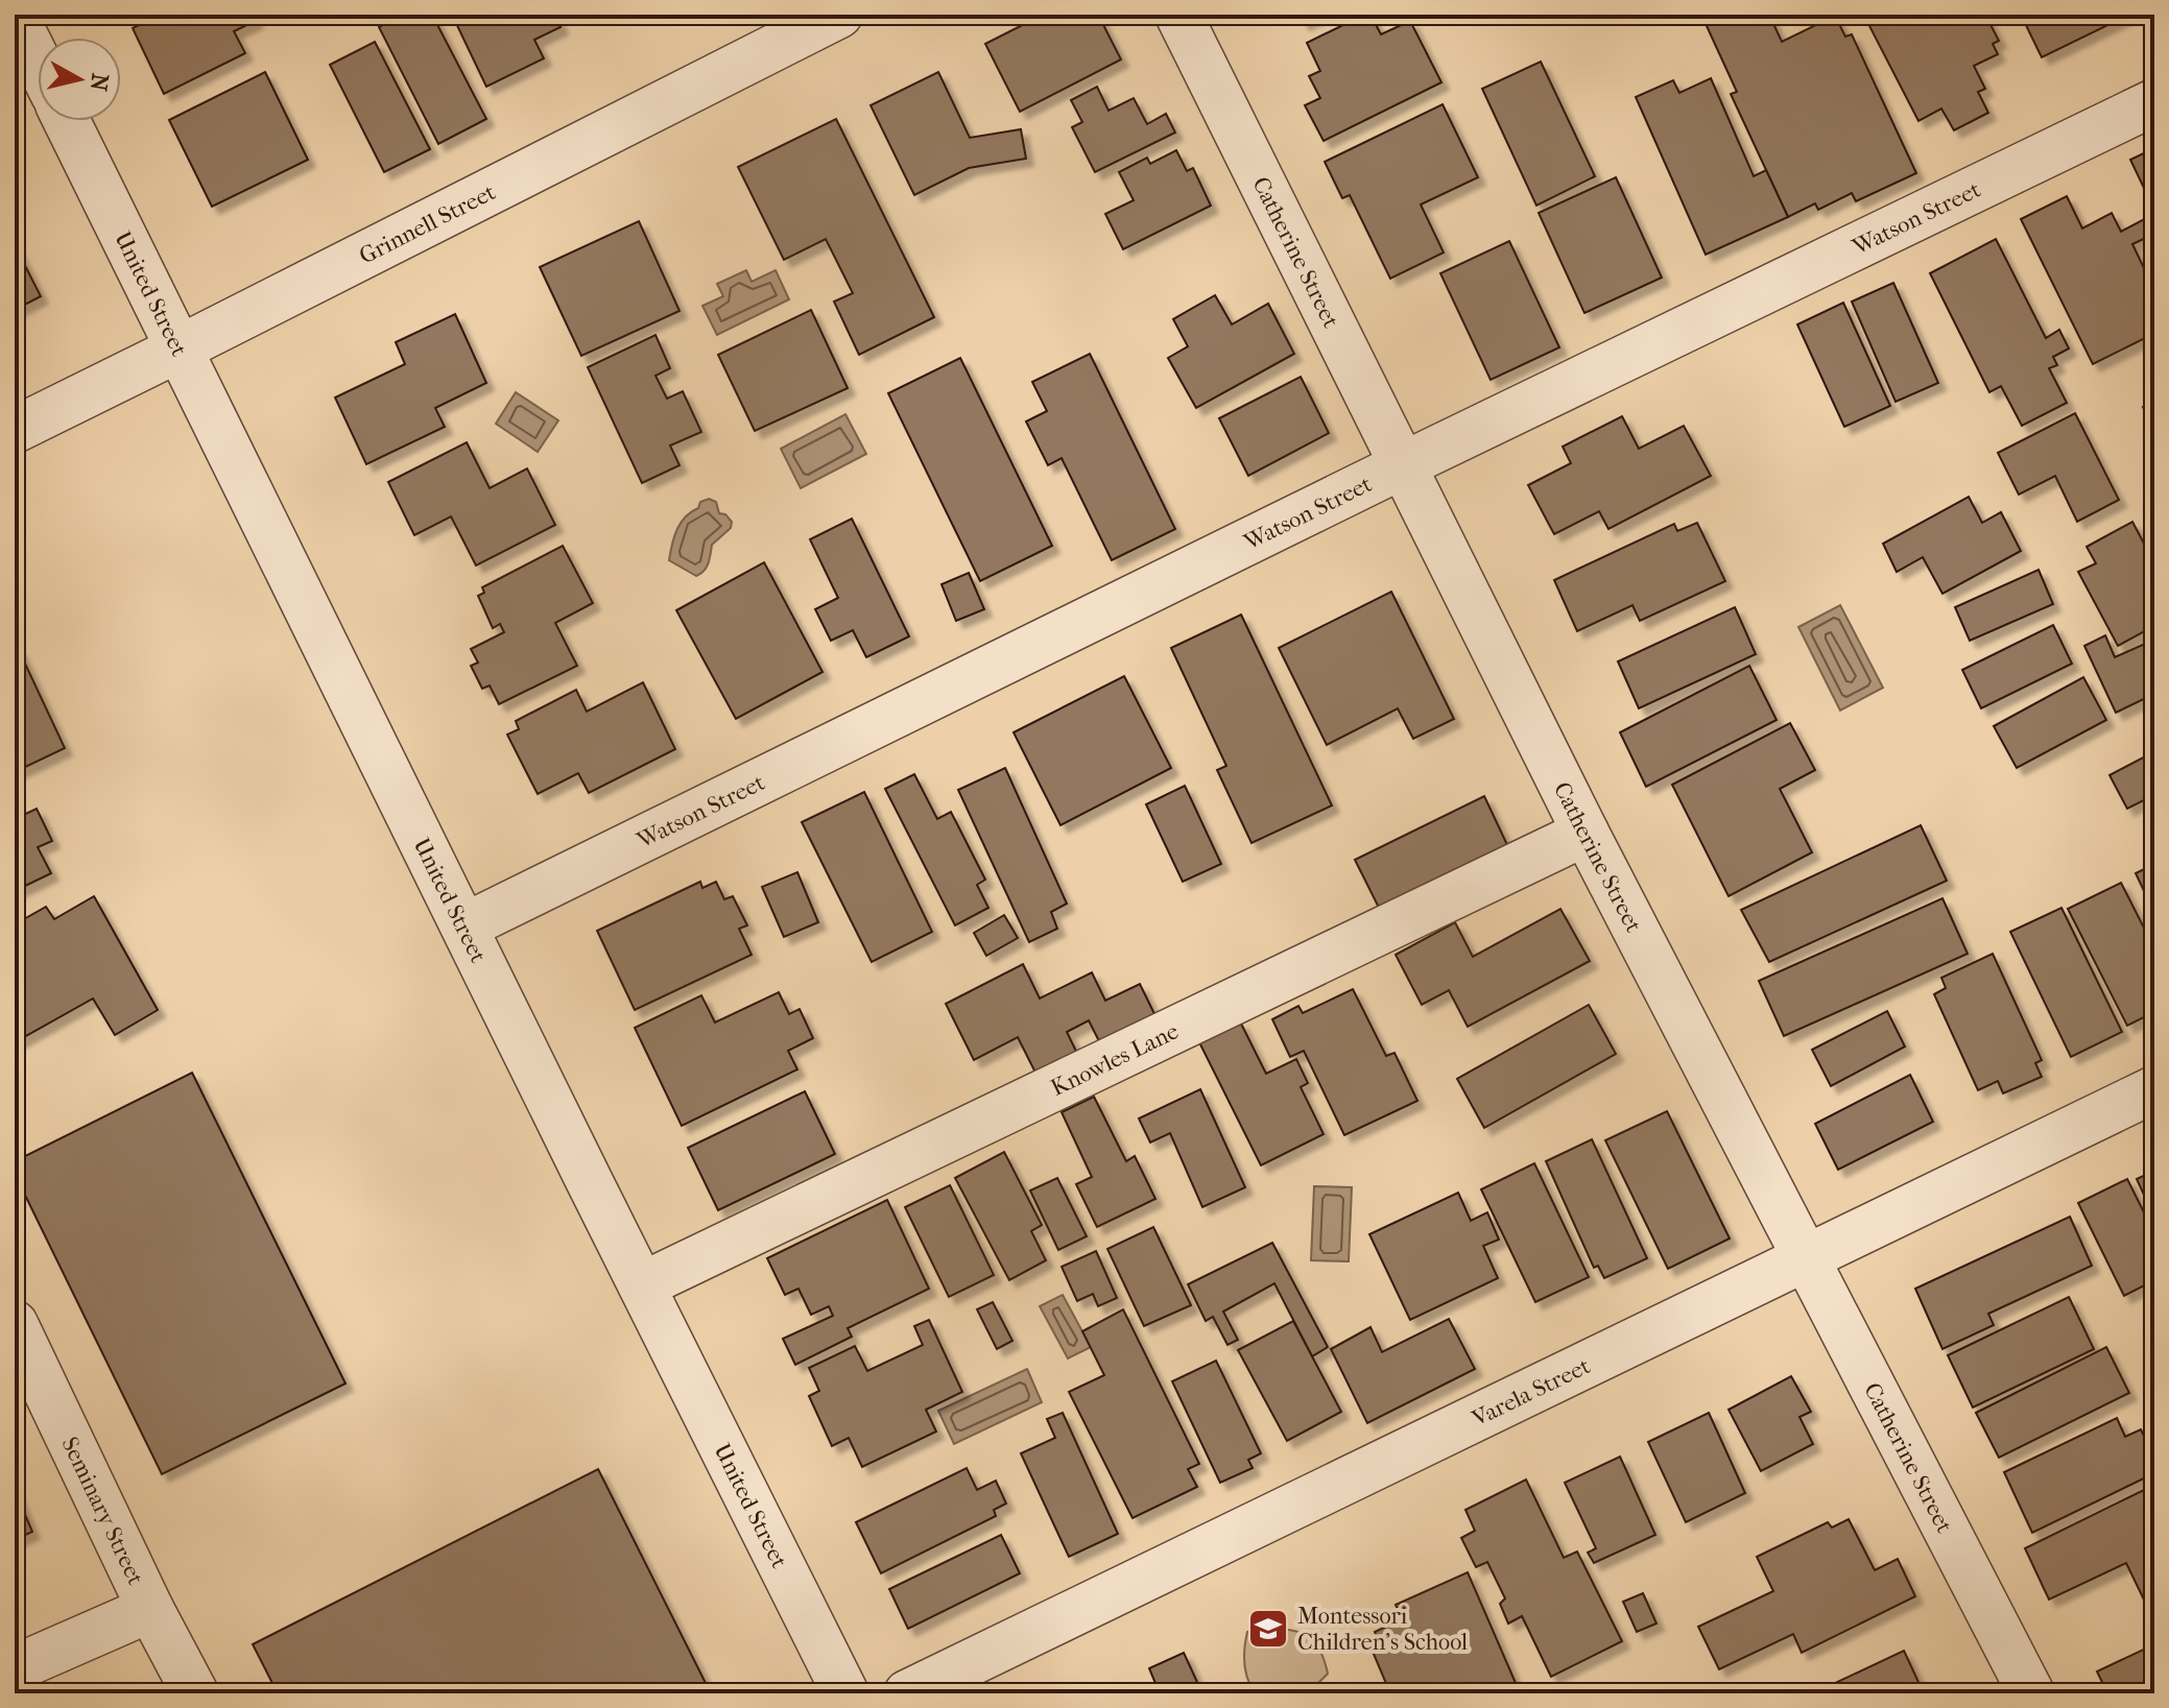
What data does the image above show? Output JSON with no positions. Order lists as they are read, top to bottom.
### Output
{
  "streets": {
    "street": [
      "Watson Street",
      "Grinnell Street",
      "Catherine Street",
      "United Street",
      "Knowles Lane",
      "Varela Street",
      "Seminary Street"
    ]
  },
  "crossings": [
    ["Watson Street", "Catherine Street"],
    ["Watson Street", "United Street"],
    ["Grinnell Street", "United Street"],
    ["Catherine Street", "Knowles Lane"],
    ["Catherine Street", "Varela Street"],
    ["United Street", "Knowles Lane"]
  ],
  "places": {
    "school or university": ["Montessori Children's School"]
  },
  "north": "right"
}
